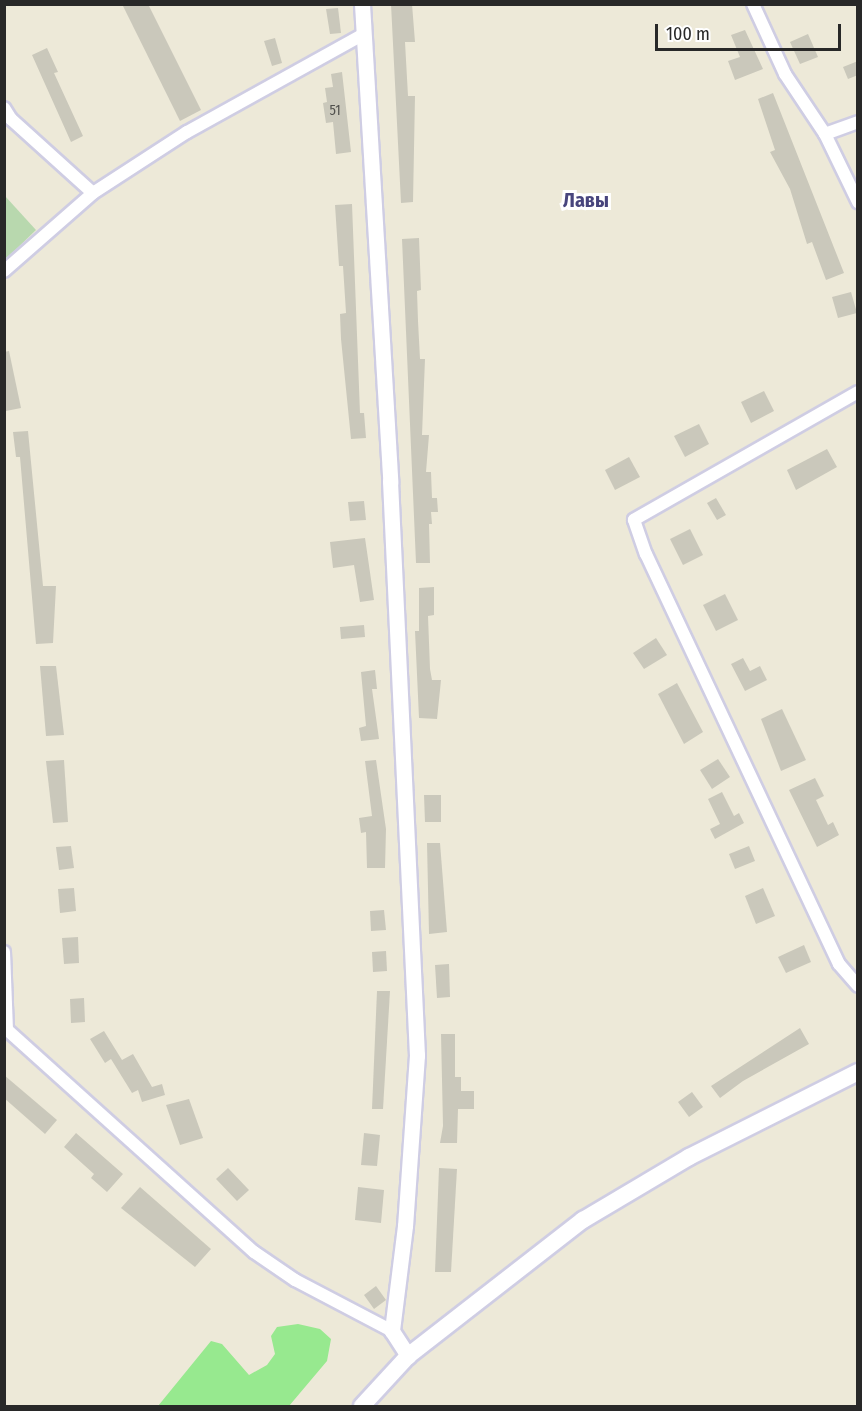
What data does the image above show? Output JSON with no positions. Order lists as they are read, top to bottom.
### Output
{
  "districts": ["Лавы"],
  "house_numbers": ["51"],
  "scale_bar": "100 m"
}
